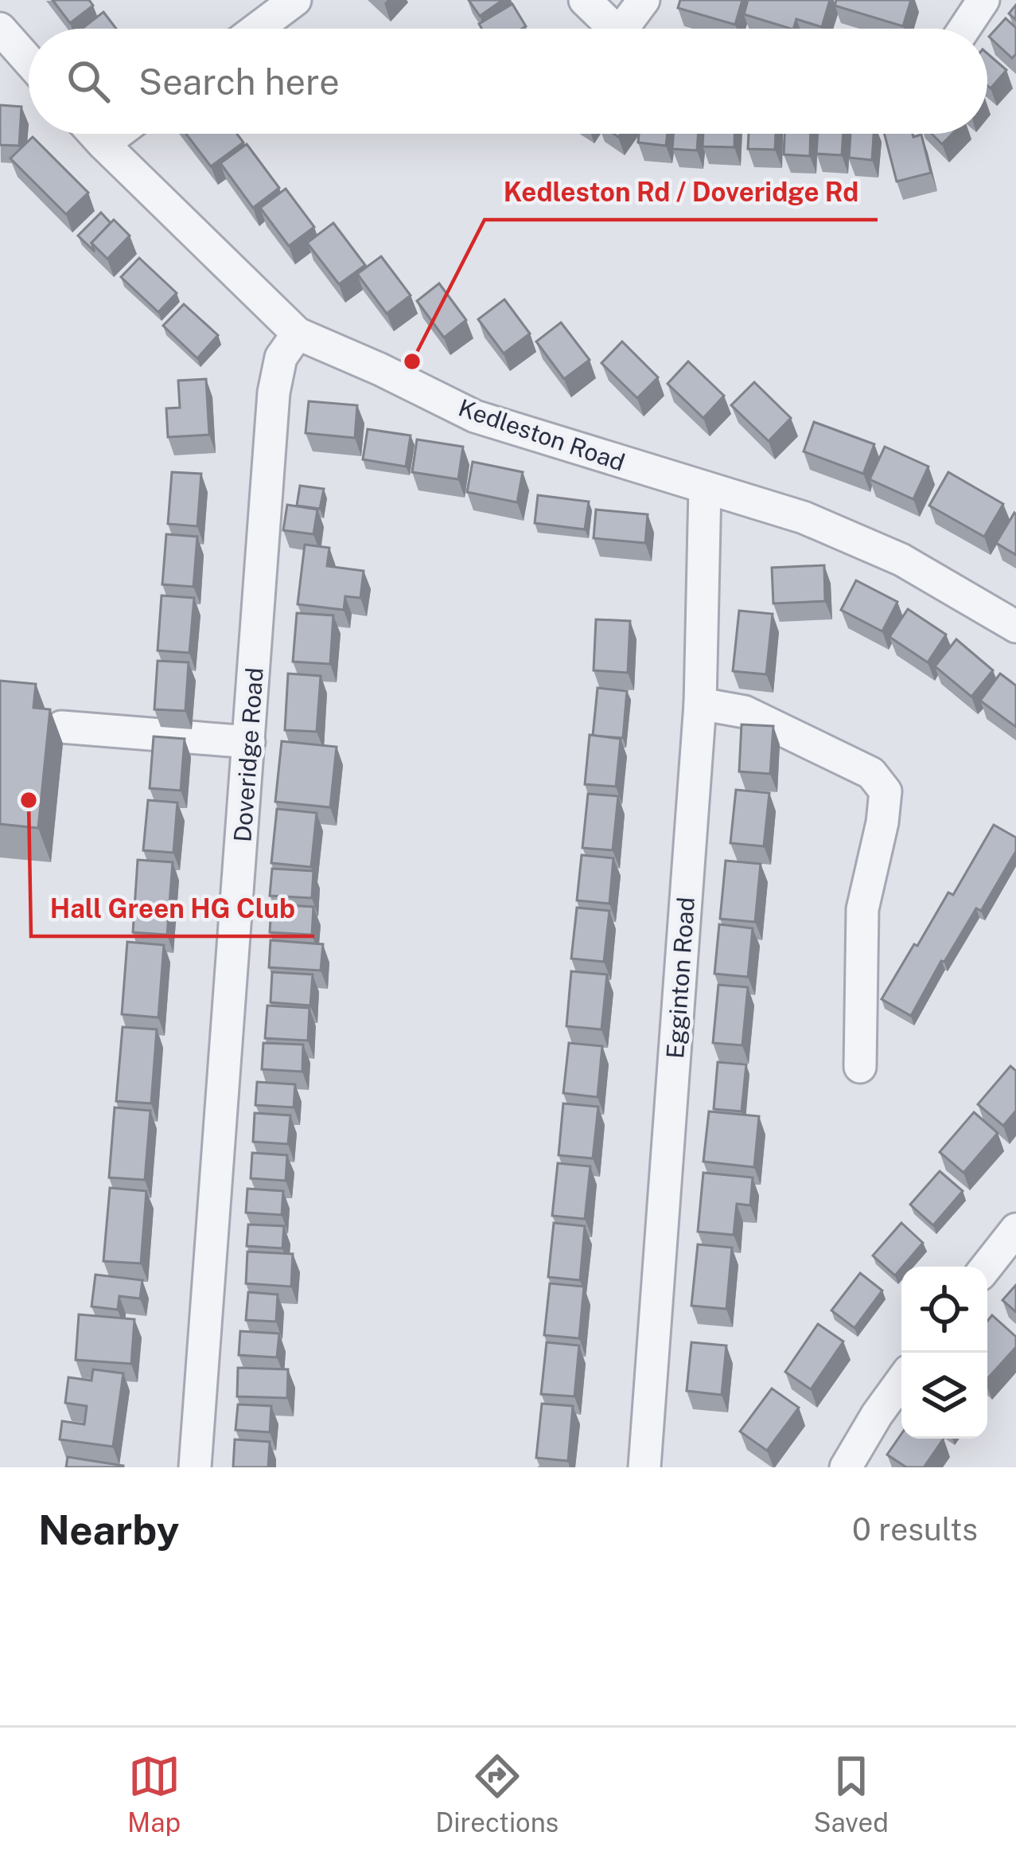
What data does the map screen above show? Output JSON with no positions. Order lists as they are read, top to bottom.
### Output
{
  "streets": {
    "street": ["Kedleston Road", "Doveridge Road", "Egginton Road"]
  },
  "crossings": [
    ["Kedleston Road", "Doveridge Road"],
    ["Kedleston Road", "Egginton Road"]
  ],
  "places": ["Kedleston Rd / Doveridge Rd", "Hall Green HG Club"],
  "page": {
    "search": "Search here",
    "heading": ["Nearby", "0 results"],
    "nav": ["Map", "Directions", "Saved"]
  }
}
